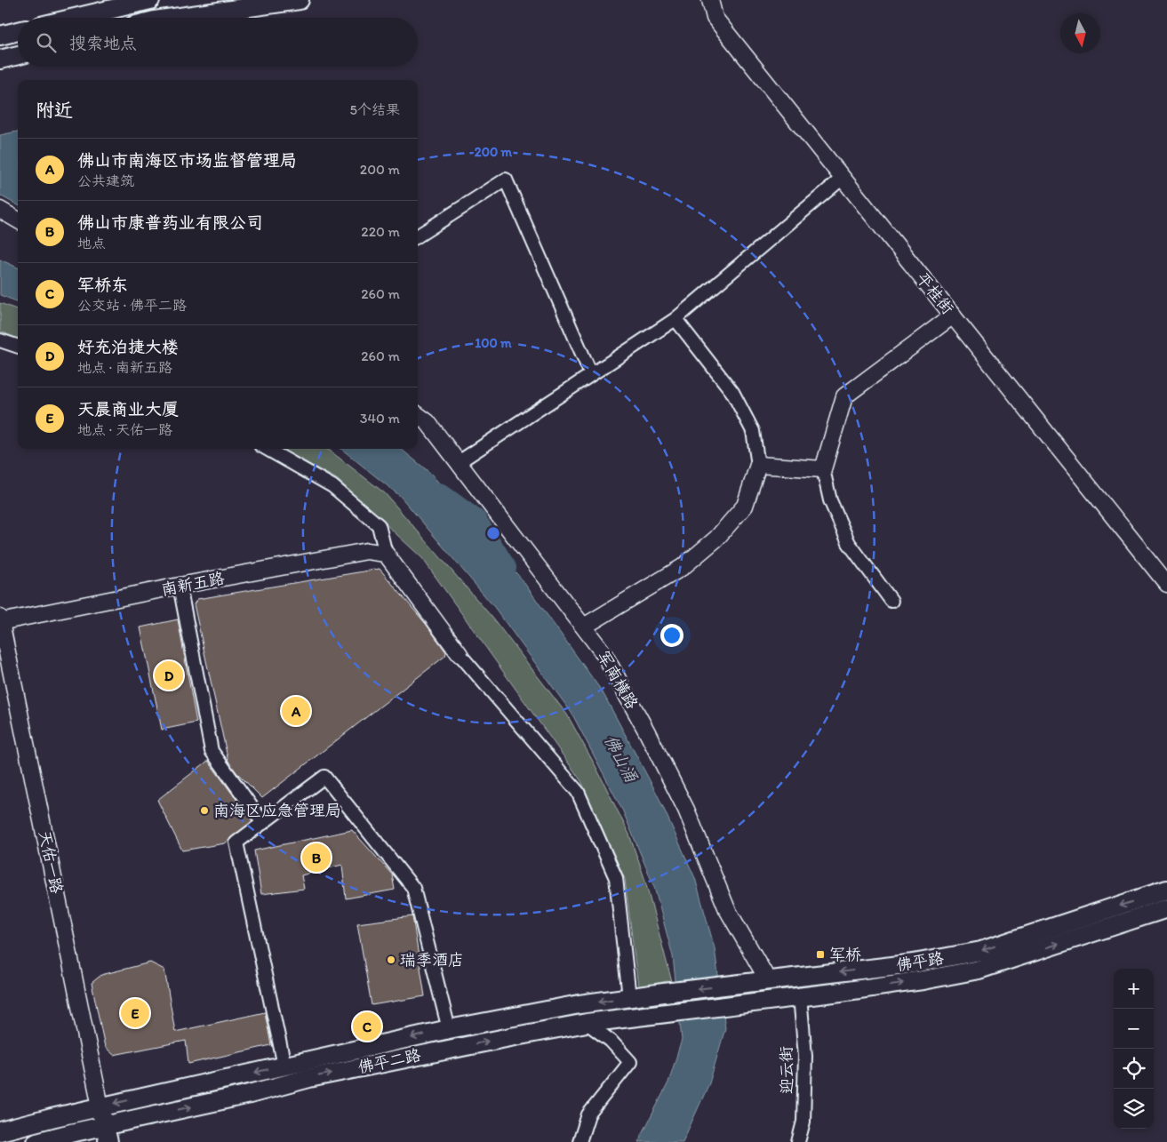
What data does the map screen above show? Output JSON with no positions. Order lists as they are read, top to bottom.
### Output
{
  "streets": {
    "main road": ["佛平路", "佛平二路"],
    "street": [
      "平桂街",
      "南新五路",
      "军南横路",
      "天佑一路",
      "迎云街"
    ]
  },
  "crossings": [
    ["南新五路", "天佑一路"],
    ["军南横路", "佛平路"],
    ["天佑一路", "佛平二路"],
    ["佛平路", "佛平二路"],
    ["佛平路", "迎云街"]
  ],
  "water": ["佛山涌"],
  "places": {
    "other": ["南海区应急管理局", "瑞季酒店"],
    "transit": ["军桥"]
  },
  "north": "bottom",
  "page": {
    "search": "搜索地点",
    "heading": ["附近", "5个结果"],
    "list": [
      {
        "mark": "A",
        "name": "佛山市南海区市场监督管理局",
        "note": "公共建筑",
        "value": "200 m"
      },
      {
        "mark": "B",
        "name": "佛山市康普药业有限公司",
        "note": "地点",
        "value": "220 m"
      },
      {
        "mark": "C",
        "name": "军桥东",
        "note": "公交站 · 佛平二路",
        "value": "260 m"
      },
      {
        "mark": "D",
        "name": "好充泊捷大楼",
        "note": "地点 · 南新五路",
        "value": "260 m"
      },
      {
        "mark": "E",
        "name": "天晨商业大厦",
        "note": "地点 · 天佑一路",
        "value": "340 m"
      }
    ],
    "pins": [
      "D",
      "A",
      "B",
      "E",
      "C"
    ],
    "map_buttons": ["+", "−"]
  },
  "rings": ["200 m", "100 m"]
}
